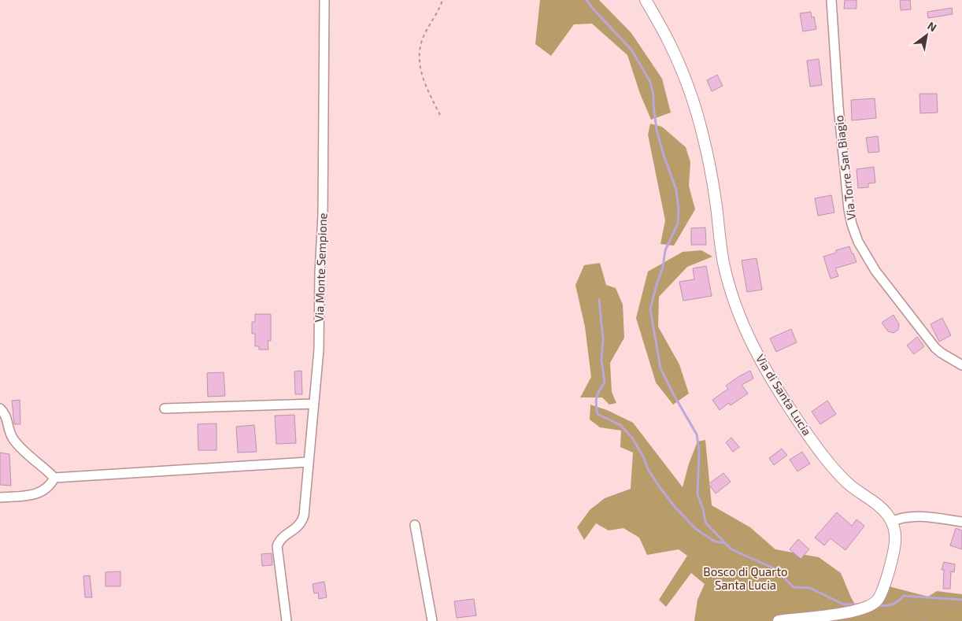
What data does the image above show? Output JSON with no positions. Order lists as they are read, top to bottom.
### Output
{
  "streets": {
    "street": ["Via Torre San Biagio", "Via Monte Sempione", "Via di Santa Lucia"]
  },
  "parks": ["Bosco di Quarto Santa Lucia"],
  "north": "top right"
}
